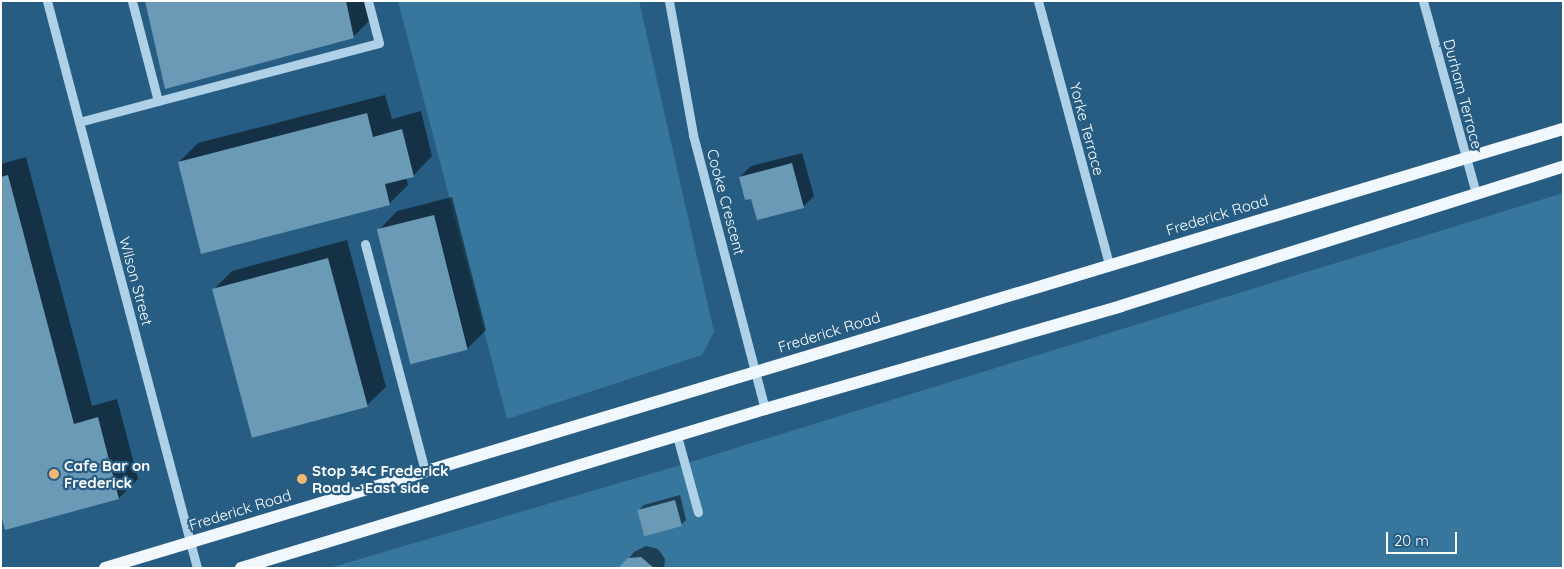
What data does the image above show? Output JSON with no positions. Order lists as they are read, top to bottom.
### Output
{
  "streets": {
    "main road": ["Frederick Road"],
    "street": [
      "Durham Terrace",
      "Yorke Terrace",
      "Cooke Crescent",
      "Wilson Street"
    ]
  },
  "crossings": [
    ["Durham Terrace", "Frederick Road"],
    ["Yorke Terrace", "Frederick Road"],
    ["Cooke Crescent", "Frederick Road"],
    ["Frederick Road", "Wilson Street"]
  ],
  "places": ["Cafe Bar on Frederick", "Stop 34C Frederick Road - East side"],
  "scale_bar": "20 m"
}
